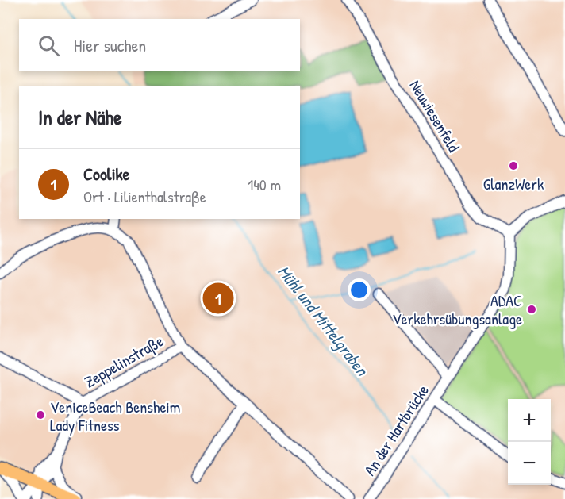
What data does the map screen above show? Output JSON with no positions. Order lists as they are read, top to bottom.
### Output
{
  "streets": {
    "street": ["Neuwiesenfeld", "Zeppelinstraße", "An der Hartbrücke"]
  },
  "crossings": [
    ["Neuwiesenfeld", "An der Hartbrücke"]
  ],
  "water": ["Mühl und Mittelgraben"],
  "places": ["GlanzWerk", "ADAC Verkehrsübungsanlage", "VeniceBeach Bensheim Lady Fitness"],
  "page": {
    "search": "Hier suchen",
    "heading": "In der Nähe",
    "list": [
      {
        "mark": "1",
        "name": "Coolike",
        "note": "Ort · Lilienthalstraße",
        "value": "140 m"
      }
    ],
    "pins": "1",
    "map_buttons": ["+", "−"]
  }
}
